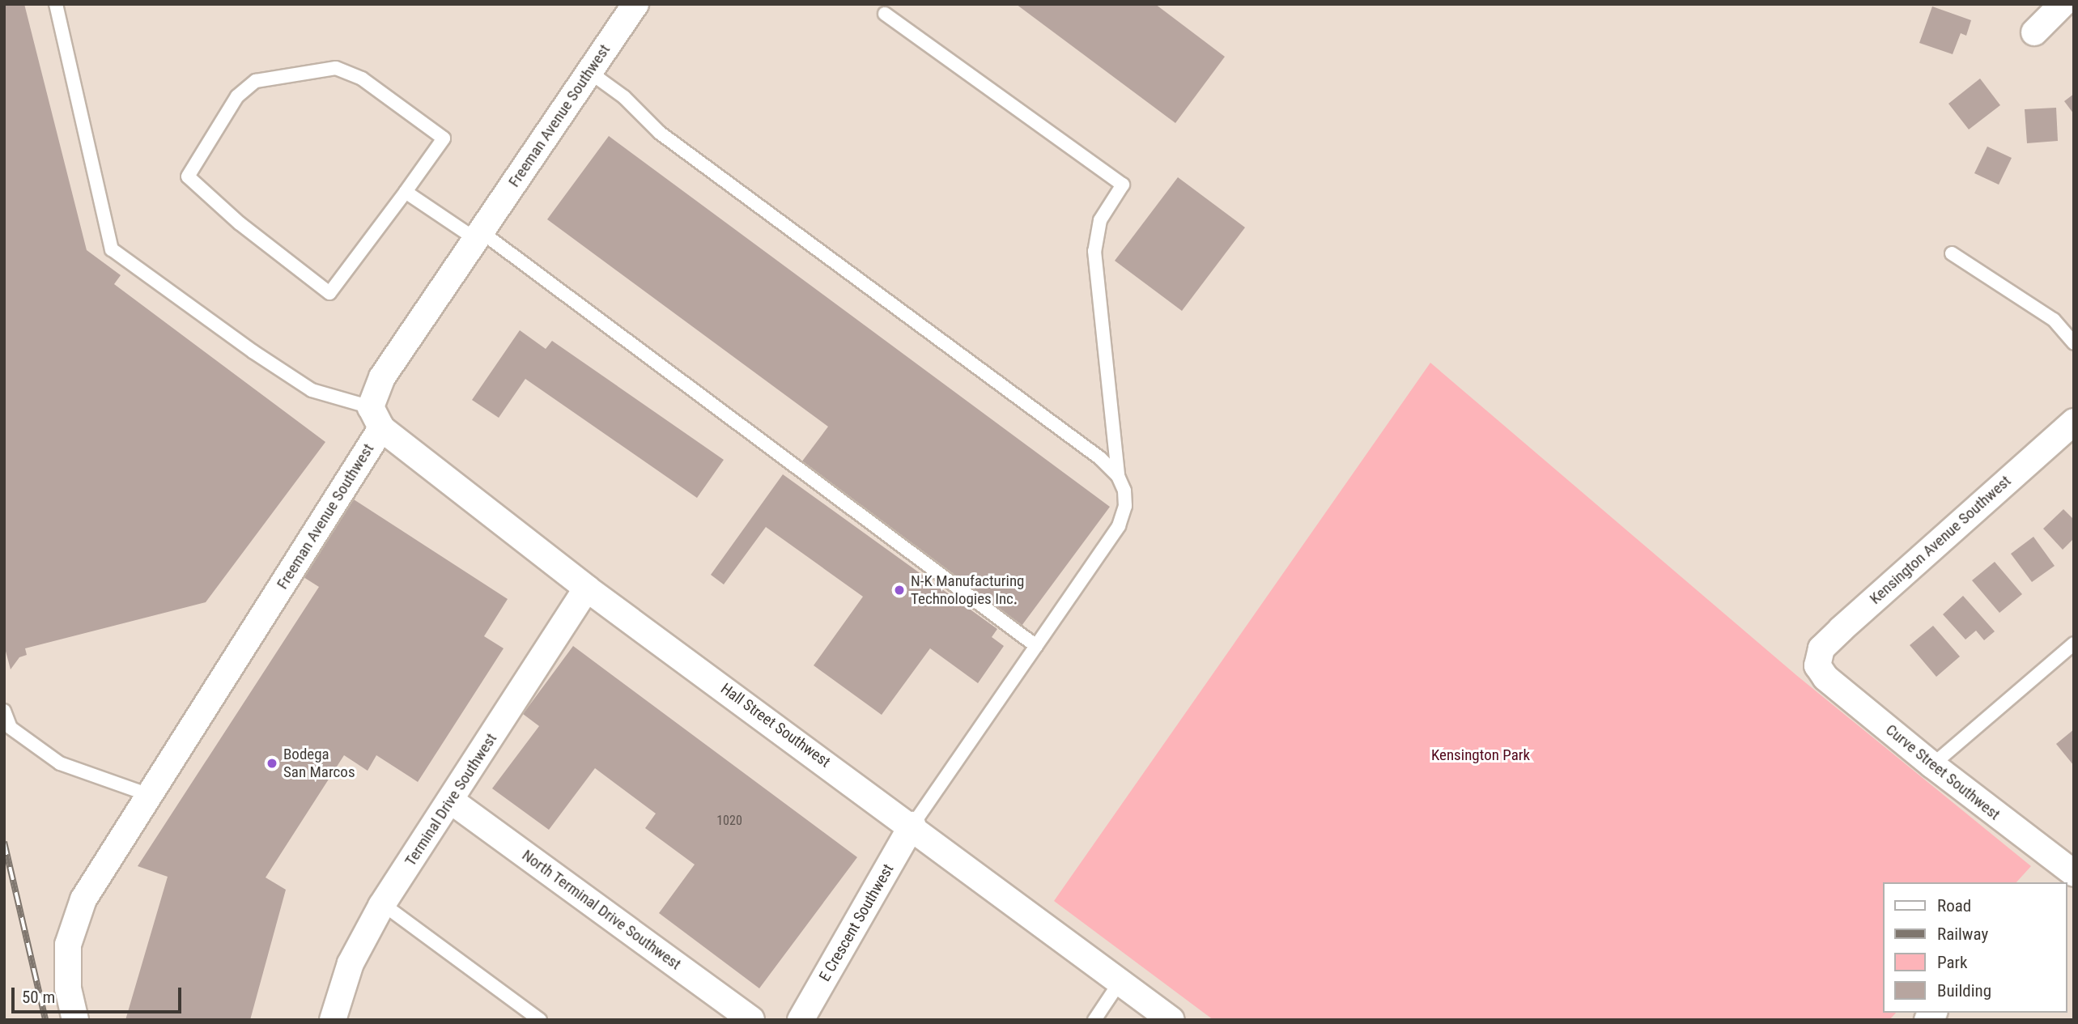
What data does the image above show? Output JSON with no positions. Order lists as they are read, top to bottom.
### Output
{
  "streets": {
    "street": [
      "Freeman Avenue Southwest",
      "Kensington Avenue Southwest",
      "Hall Street Southwest",
      "Curve Street Southwest",
      "Terminal Drive Southwest",
      "North Terminal Drive Southwest",
      "E Crescent Southwest"
    ]
  },
  "crossings": [
    ["Freeman Avenue Southwest", "Hall Street Southwest"],
    ["Kensington Avenue Southwest", "Curve Street Southwest"],
    ["Hall Street Southwest", "Terminal Drive Southwest"],
    ["Hall Street Southwest", "E Crescent Southwest"],
    ["Terminal Drive Southwest", "North Terminal Drive Southwest"]
  ],
  "parks": ["Kensington Park"],
  "places": ["N-K Manufacturing Technologies Inc.", "Bodega San Marcos"],
  "house_numbers": ["1020"],
  "legend": [
    "Road",
    "Railway",
    "Park",
    "Building"
  ],
  "scale_bar": "50 m"
}
